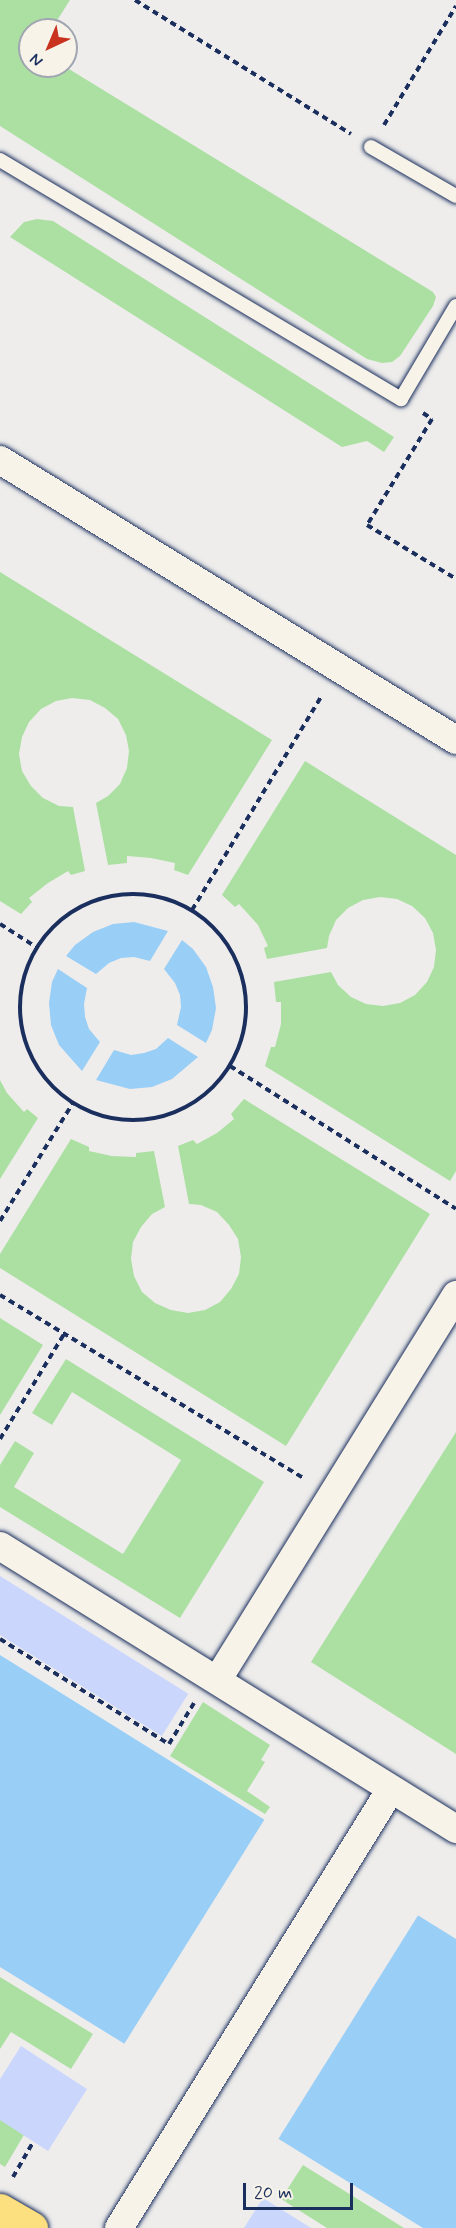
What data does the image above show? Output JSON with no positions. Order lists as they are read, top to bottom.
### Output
{
  "scale_bar": "20 m",
  "north": "bottom left"
}
